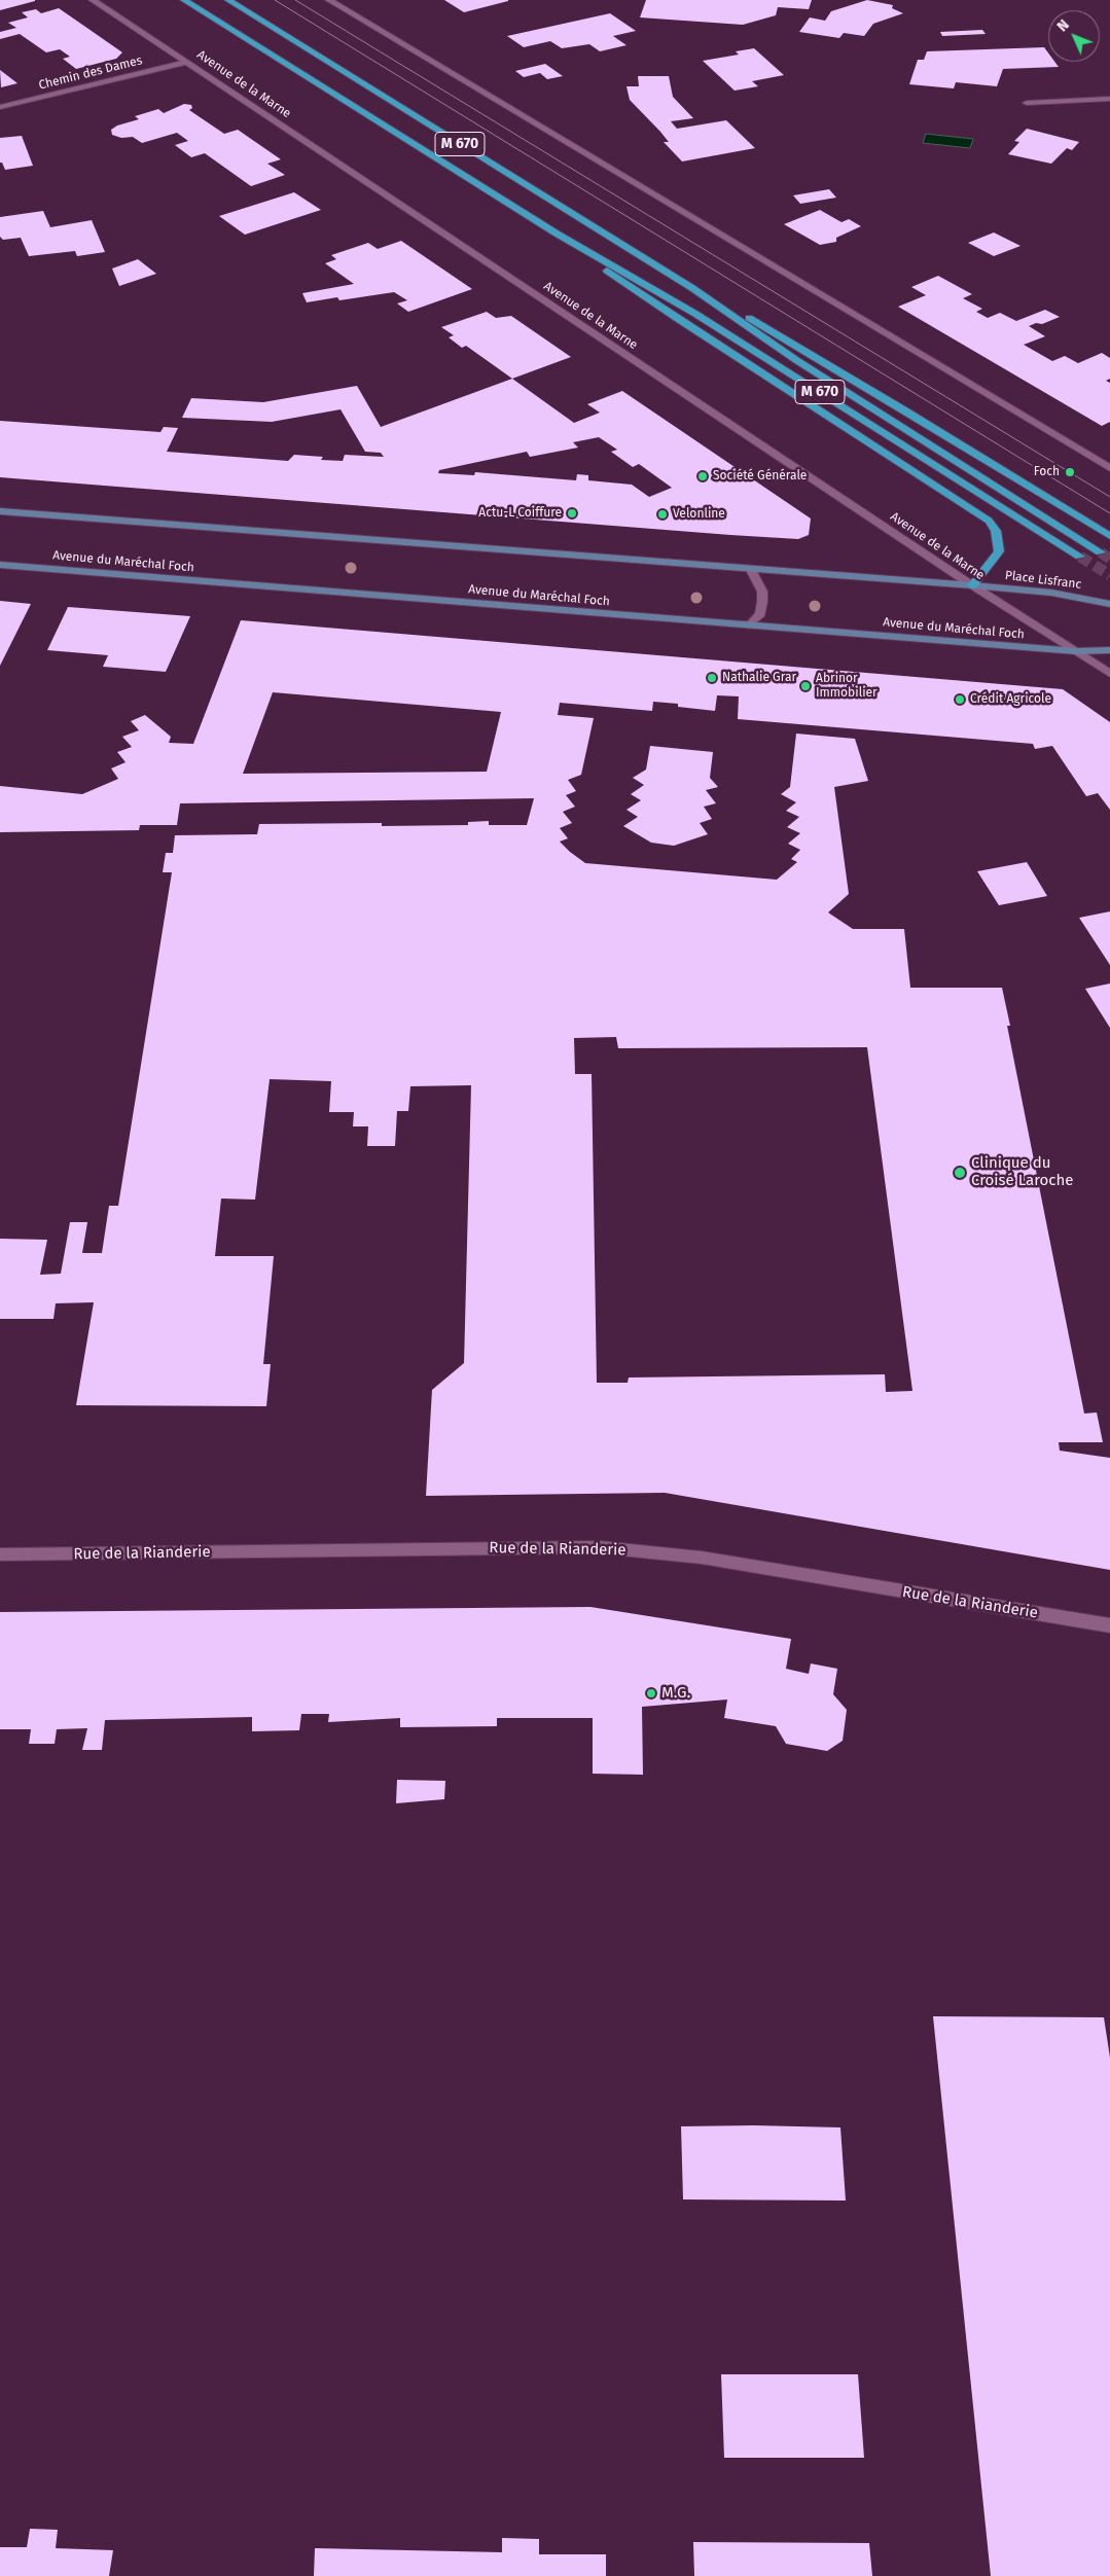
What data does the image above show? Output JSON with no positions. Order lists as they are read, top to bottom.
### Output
{
  "streets": {
    "main road": ["M 670", "Avenue du Maréchal Foch", "Place Lisfranc"],
    "street": ["Chemin des Dames", "Avenue de la Marne", "Rue de la Rianderie"]
  },
  "crossings": [
    ["Chemin des Dames", "Avenue de la Marne"],
    ["Avenue de la Marne", "Avenue du Maréchal Foch"],
    ["Avenue de la Marne", "Place Lisfranc"]
  ],
  "places": [
    "Foch",
    "Société Générale",
    "Actu-L Coiffure",
    "Velonline",
    "Nathalie Grar",
    "Abrinor Immobilier",
    "Crédit Agricole",
    "Clinique du Croisé Laroche",
    "M.G."
  ],
  "north": "top left"
}
